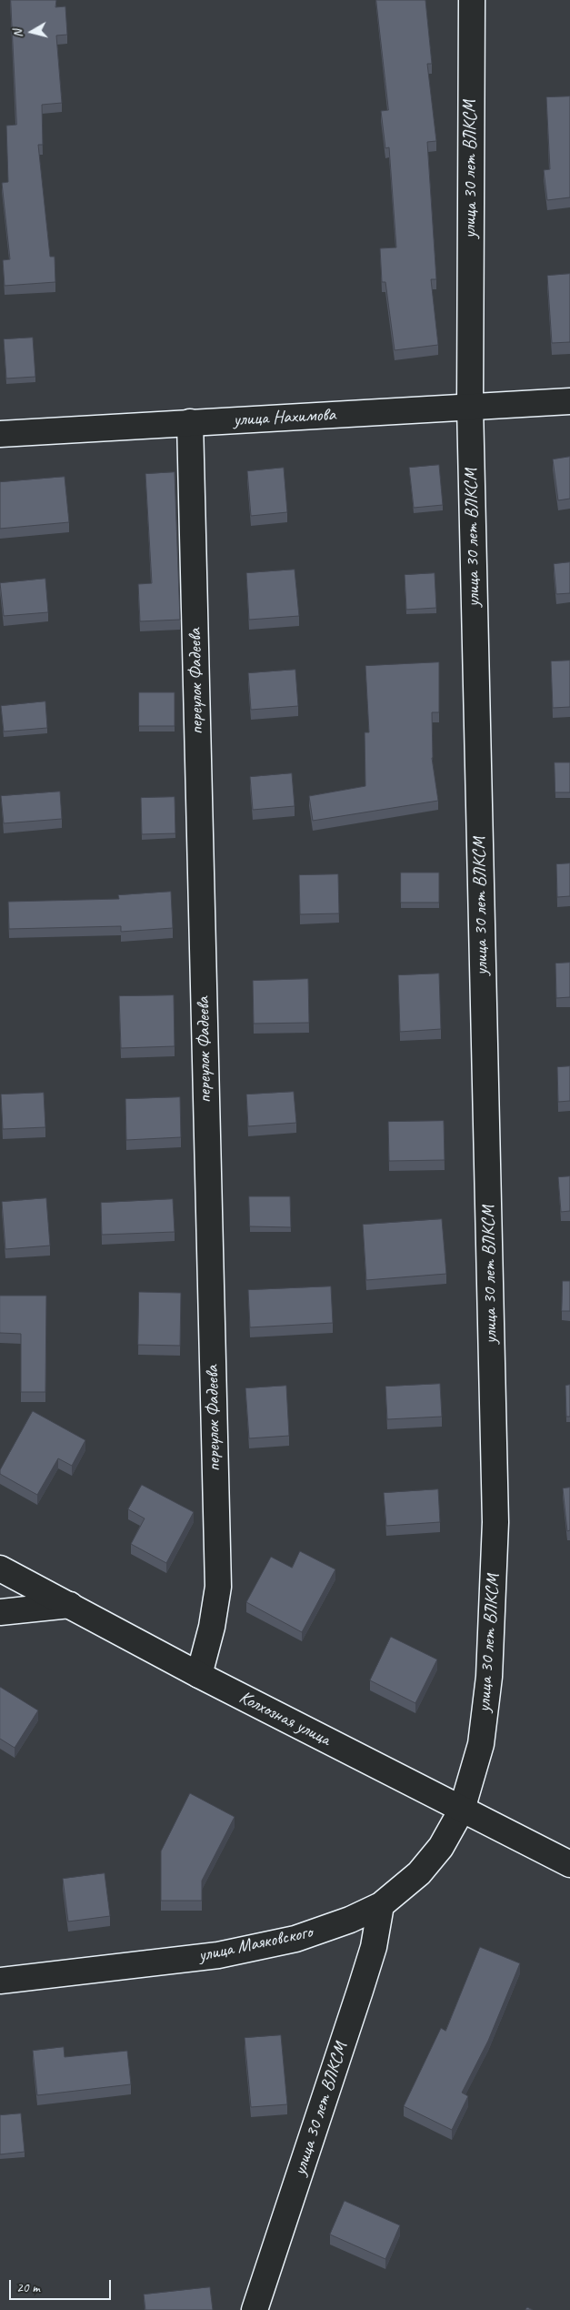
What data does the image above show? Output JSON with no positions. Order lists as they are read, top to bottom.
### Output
{
  "streets": {
    "street": [
      "улица 30 лет ВЛКСМ",
      "улица Нахимова",
      "переулок Фадеева",
      "Колхозная улица",
      "улица Маяковского"
    ]
  },
  "crossings": [
    ["улица 30 лет ВЛКСМ", "улица Нахимова"],
    ["улица 30 лет ВЛКСМ", "Колхозная улица"],
    ["улица 30 лет ВЛКСМ", "улица Маяковского"],
    ["улица Нахимова", "переулок Фадеева"],
    ["переулок Фадеева", "Колхозная улица"],
    ["Колхозная улица", "улица Маяковского"]
  ],
  "scale_bar": "20 m",
  "north": "left"
}
